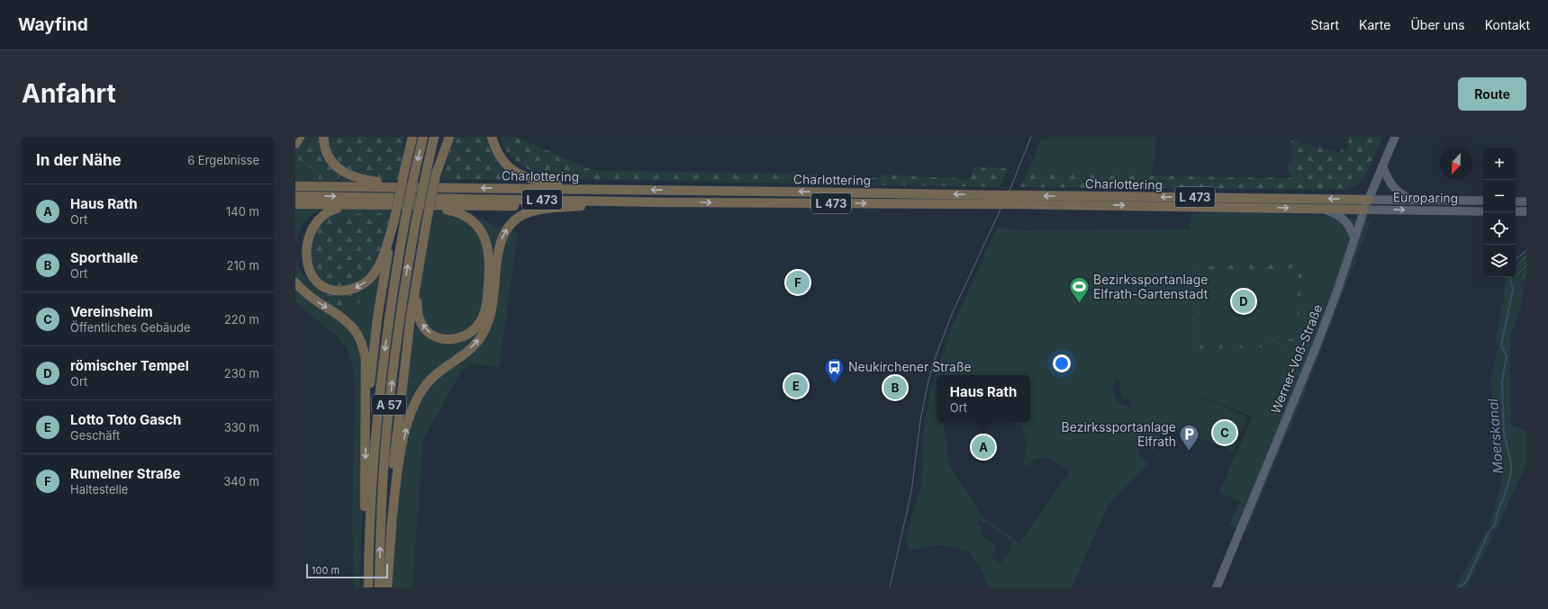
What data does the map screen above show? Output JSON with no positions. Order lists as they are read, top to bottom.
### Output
{
  "streets": {
    "highway": ["Charlottering", "L 473", "A 57"],
    "main road": ["Europaring", "Werner-Voß-Straße"]
  },
  "crossings": [
    ["Charlottering", "L 473"],
    ["Charlottering", "Europaring"],
    ["Charlottering", "Werner-Voß-Straße"],
    ["L 473", "Europaring"],
    ["L 473", "Werner-Voß-Straße"],
    ["Europaring", "Werner-Voß-Straße"]
  ],
  "water": ["Moerskanal"],
  "places": {
    "sports": ["Bezirkssportanlage Elfrath-Gartenstadt"],
    "bus stop": ["Neukirchener Straße"],
    "parking": ["Bezirkssportanlage Elfrath"]
  },
  "scale_bar": "100 m",
  "north": "bottom left",
  "page": {
    "header": "Wayfind",
    "nav": [
      "Start",
      "Karte",
      "Über uns",
      "Kontakt"
    ],
    "buttons": "Route",
    "title": "Anfahrt",
    "heading": ["In der Nähe", "6 Ergebnisse"],
    "map_buttons": ["+", "−"],
    "list": [
      {
        "mark": "A",
        "name": "Haus Rath",
        "note": "Ort",
        "value": "140 m"
      },
      {
        "mark": "B",
        "name": "Sporthalle",
        "note": "Ort",
        "value": "210 m"
      },
      {
        "mark": "C",
        "name": "Vereinsheim",
        "note": "Öffentliches Gebäude",
        "value": "220 m"
      },
      {
        "mark": "D",
        "name": "römischer Tempel",
        "note": "Ort",
        "value": "230 m"
      },
      {
        "mark": "E",
        "name": "Lotto Toto Gasch",
        "note": "Geschäft",
        "value": "330 m"
      },
      {
        "mark": "F",
        "name": "Rumelner Straße",
        "note": "Haltestelle",
        "value": "340 m"
      }
    ],
    "pins": [
      "F",
      "D",
      "E",
      "B",
      "C",
      "A"
    ],
    "popup": ["Haus Rath", "Ort"],
    "scale": "100 m"
  }
}
